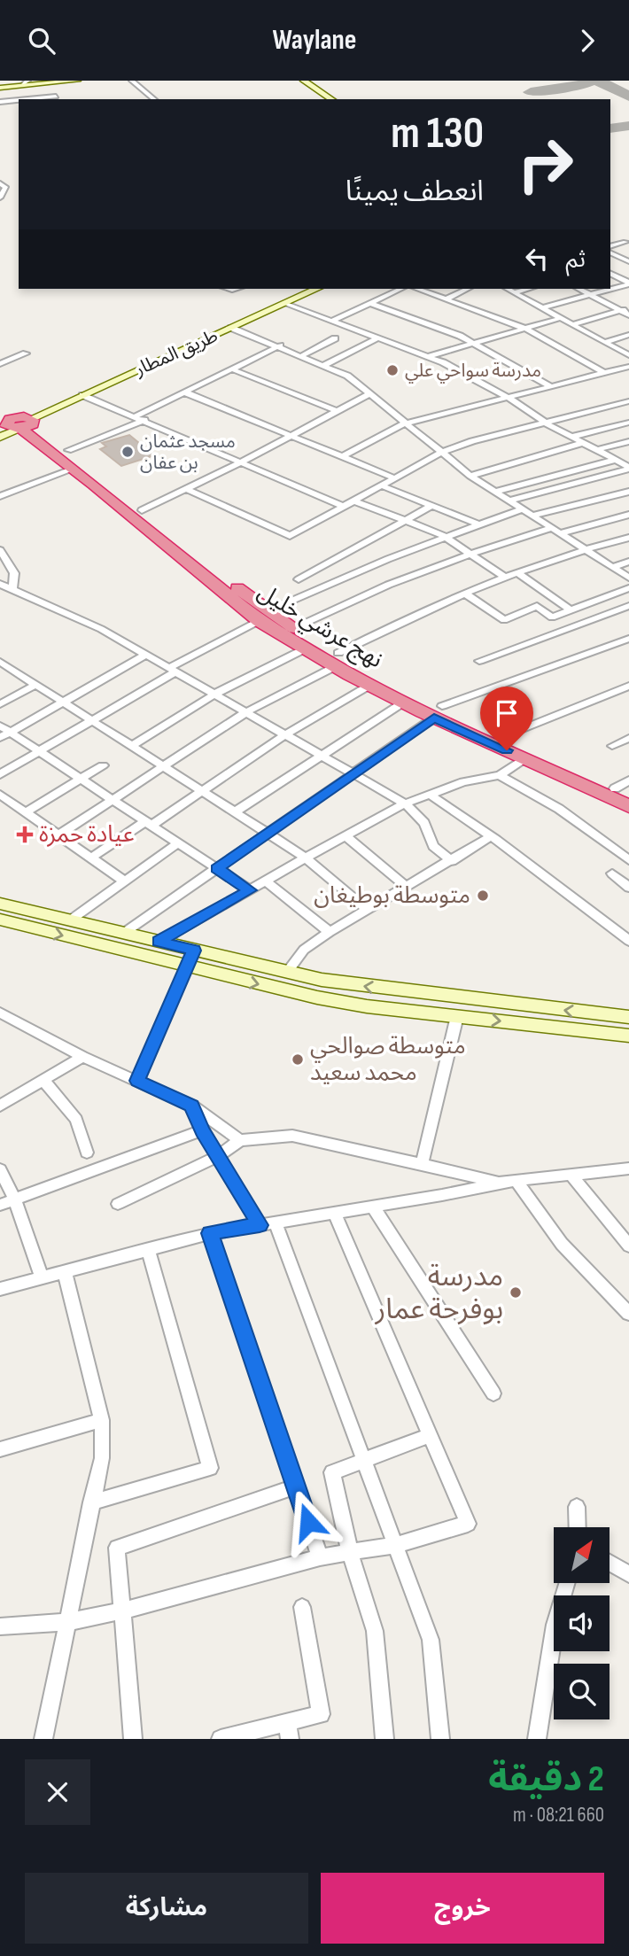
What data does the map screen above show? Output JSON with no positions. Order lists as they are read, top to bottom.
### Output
{
  "streets": {
    "highway": ["نهج عرشي خليل"],
    "main road": ["طريق المطار"]
  },
  "crossings": [
    ["طريق المطار", "نهج عرشي خليل"]
  ],
  "places": {
    "other": [
      "مدرسة سواحي علي",
      "مسجد عثمان بن عفان",
      "متوسطة بوطيغان",
      "متوسطة صوالحي محمد سعيد",
      "مدرسة بوفرحة عمار"
    ],
    "health": ["عيادة حمزة"]
  },
  "north": "top right",
  "page": {
    "header": "Waylane",
    "turn": ["130 m", "انعطف يمينًا"],
    "then": "ثم",
    "heading": ["2 دقيقة", "660 m · 08:21"],
    "buttons": ["خروج", "مشاركة"]
  }
}
